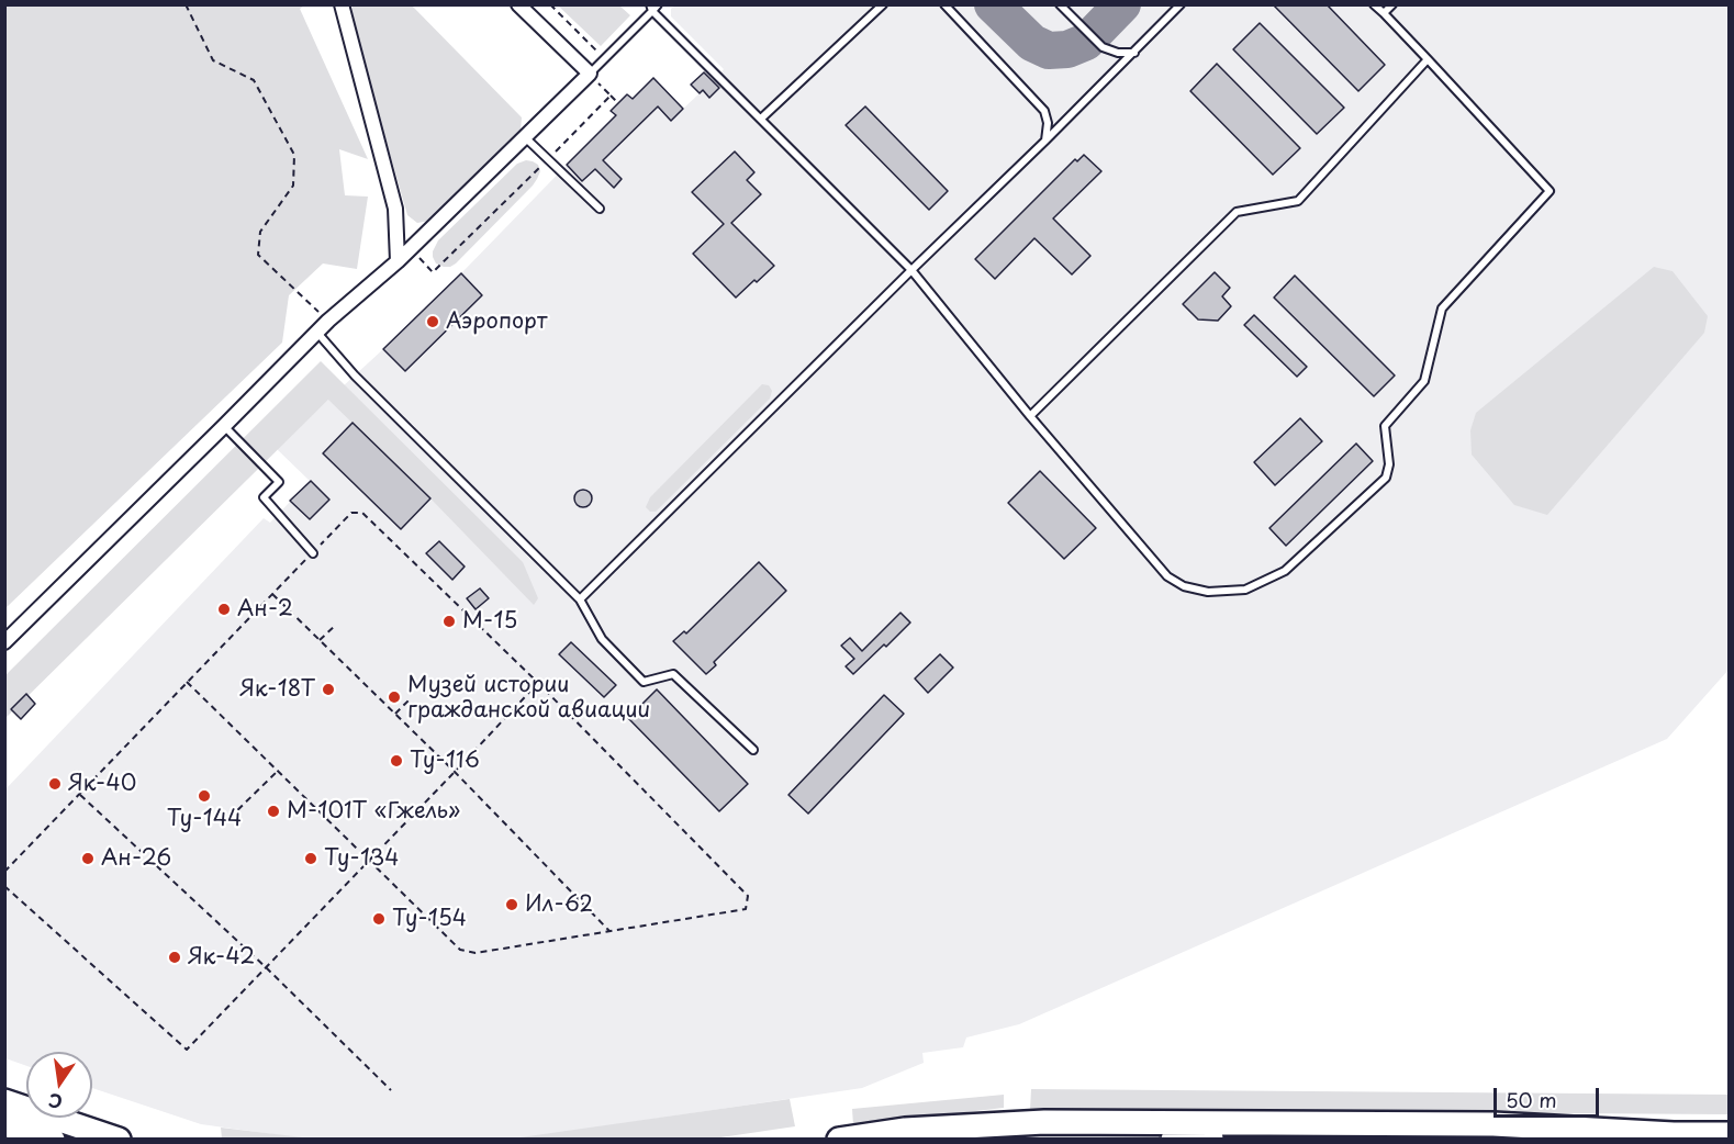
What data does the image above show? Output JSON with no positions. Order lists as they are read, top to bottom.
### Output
{
  "places": [
    "Аэропорт",
    "Ан-2",
    "М-15",
    "Як-18Т",
    "Музей истории гражданской авиации",
    "Ту-116",
    "Як-40",
    "Ту-144",
    "М-101Т «Гжель»",
    "Ан-26",
    "Ту-134",
    "Ил-62",
    "Ту-154",
    "Як-42"
  ],
  "scale_bar": "50 m",
  "north": "bottom"
}
